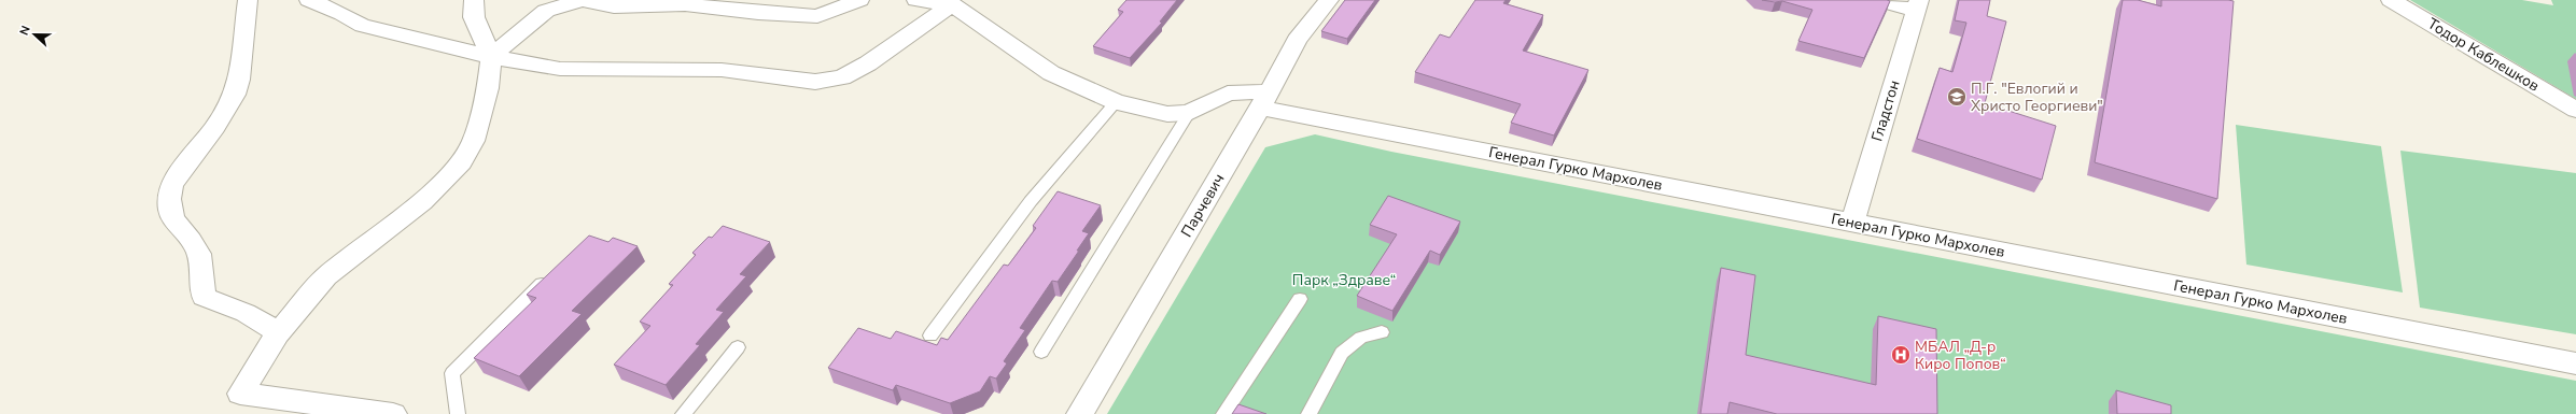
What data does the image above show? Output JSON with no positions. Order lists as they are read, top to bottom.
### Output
{
  "streets": {
    "street": [
      "Тодор Каблешков",
      "Гладстон",
      "Генерал Гурко Мархолев",
      "Парчевич"
    ]
  },
  "crossings": [
    ["Гладстон", "Генерал Гурко Мархолев"],
    ["Генерал Гурко Мархолев", "Парчевич"]
  ],
  "parks": ["Парк „Здраве“"],
  "places": {
    "school or university": ["П.Г. \"Евлогий и Христо Георгиеви\""],
    "hospital": ["МБАЛ „Д-р Киро Попов“"]
  },
  "north": "left"
}
